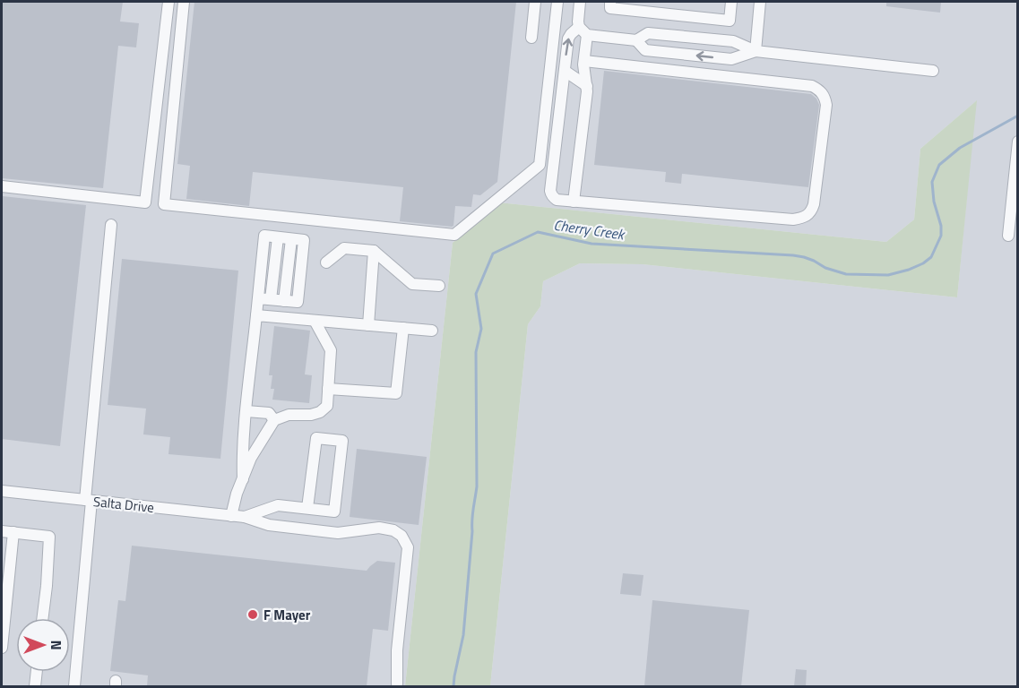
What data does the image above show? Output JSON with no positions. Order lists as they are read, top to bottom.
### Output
{
  "streets": {
    "street": ["Salta Drive"]
  },
  "water": ["Cherry Creek"],
  "places": ["F Mayer"],
  "north": "right"
}
